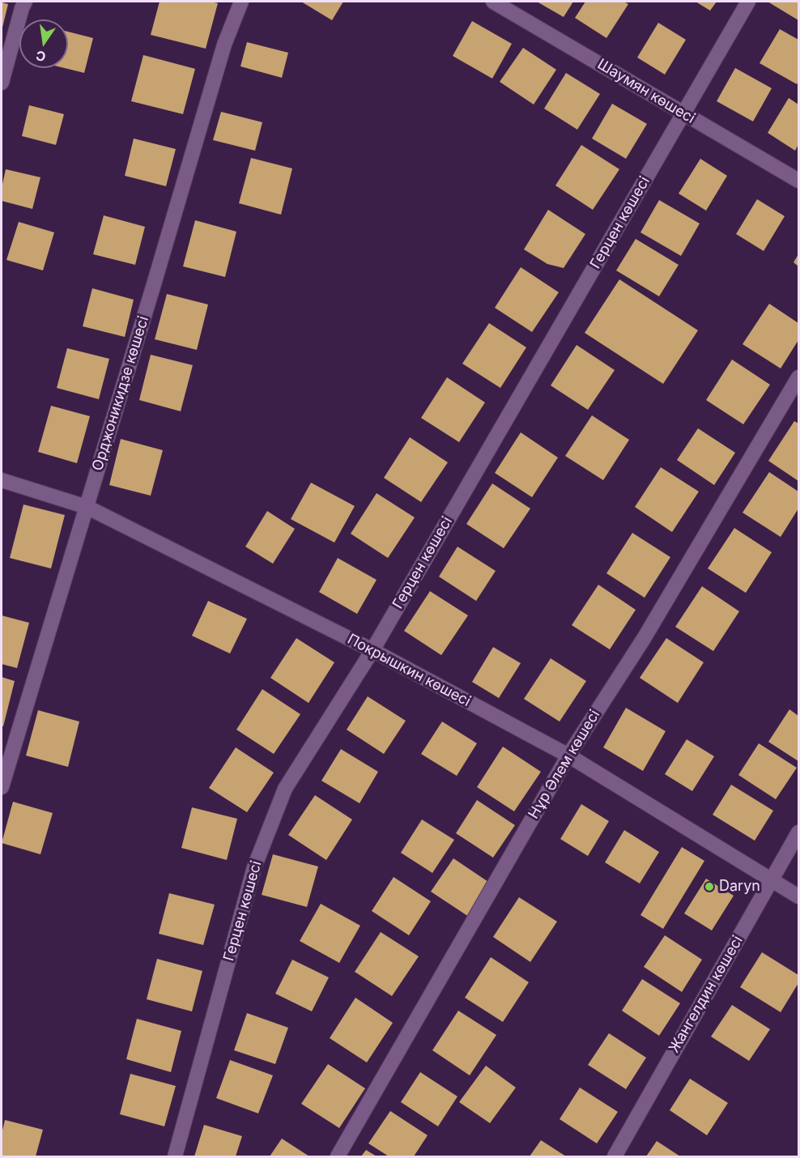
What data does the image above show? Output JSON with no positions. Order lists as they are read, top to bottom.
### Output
{
  "streets": {
    "street": [
      "Шаумян көшесі",
      "Герцен көшесі",
      "Орджоникидзе көшесі",
      "Покрышкин көшесі",
      "Нұр Әлем көшесі",
      "Жангелдин көшесі"
    ]
  },
  "crossings": [
    ["Шаумян көшесі", "Герцен көшесі"],
    ["Герцен көшесі", "Покрышкин көшесі"],
    ["Орджоникидзе көшесі", "Покрышкин көшесі"],
    ["Покрышкин көшесі", "Нұр Әлем көшесі"],
    ["Покрышкин көшесі", "Жангелдин көшесі"]
  ],
  "places": ["Daryn"],
  "north": "bottom"
}
